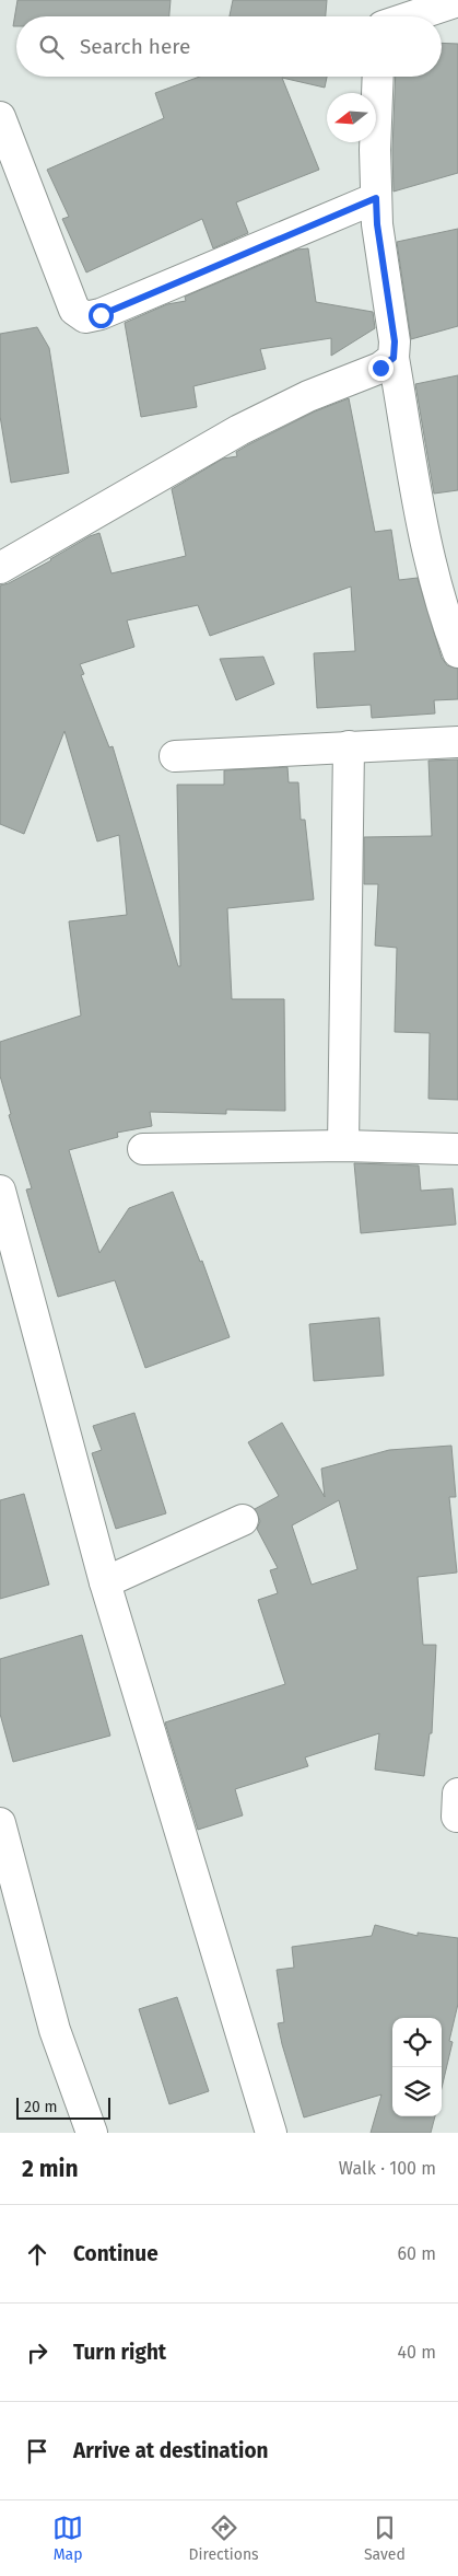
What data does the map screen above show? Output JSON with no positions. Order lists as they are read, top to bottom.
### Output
{
  "scale_bar": "20 m",
  "north": "left",
  "page": {
    "search": "Search here",
    "scale": "20 m",
    "heading": ["2 min", "Walk · 100 m"],
    "list": [
      ["Continue", "60 m"],
      ["Turn right", "40 m"],
      "Arrive at destination"
    ],
    "nav": ["Map", "Directions", "Saved"]
  }
}
